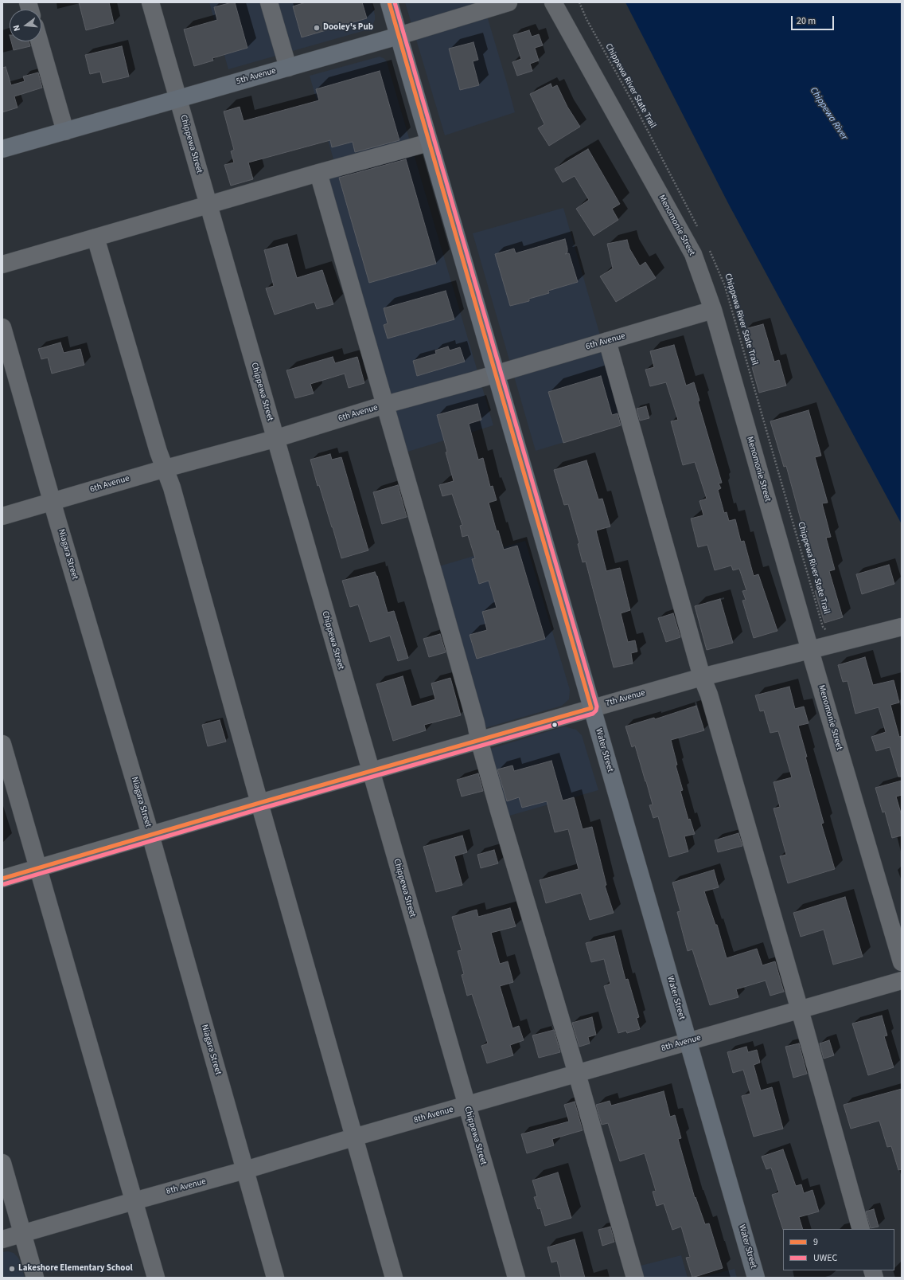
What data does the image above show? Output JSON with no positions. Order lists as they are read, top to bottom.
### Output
{
  "streets": {
    "main road": ["5th Avenue", "Water Street"],
    "street": [
      "Chippewa Street",
      "Menomonie Street",
      "6th Avenue",
      "Niagara Street",
      "7th Avenue",
      "8th Avenue"
    ],
    "path": ["Chippewa River State Trail"]
  },
  "crossings": [
    ["5th Avenue", "Chippewa Street"],
    ["5th Avenue", "Water Street"],
    ["Chippewa Street", "6th Avenue"],
    ["Chippewa Street", "7th Avenue"],
    ["Chippewa Street", "8th Avenue"],
    ["Menomonie Street", "6th Avenue"],
    ["Menomonie Street", "7th Avenue"],
    ["6th Avenue", "Niagara Street"],
    ["6th Avenue", "Water Street"],
    ["Niagara Street", "7th Avenue"],
    ["Niagara Street", "8th Avenue"],
    ["7th Avenue", "Water Street"],
    ["Water Street", "8th Avenue"]
  ],
  "water": ["Chippewa River"],
  "places": ["Dooley's Pub", "Lakeshore Elementary School"],
  "lines": ["transit line 9", "transit line UWEC"],
  "legend": ["9", "UWEC"],
  "scale_bar": "20 m",
  "north": "left"
}
